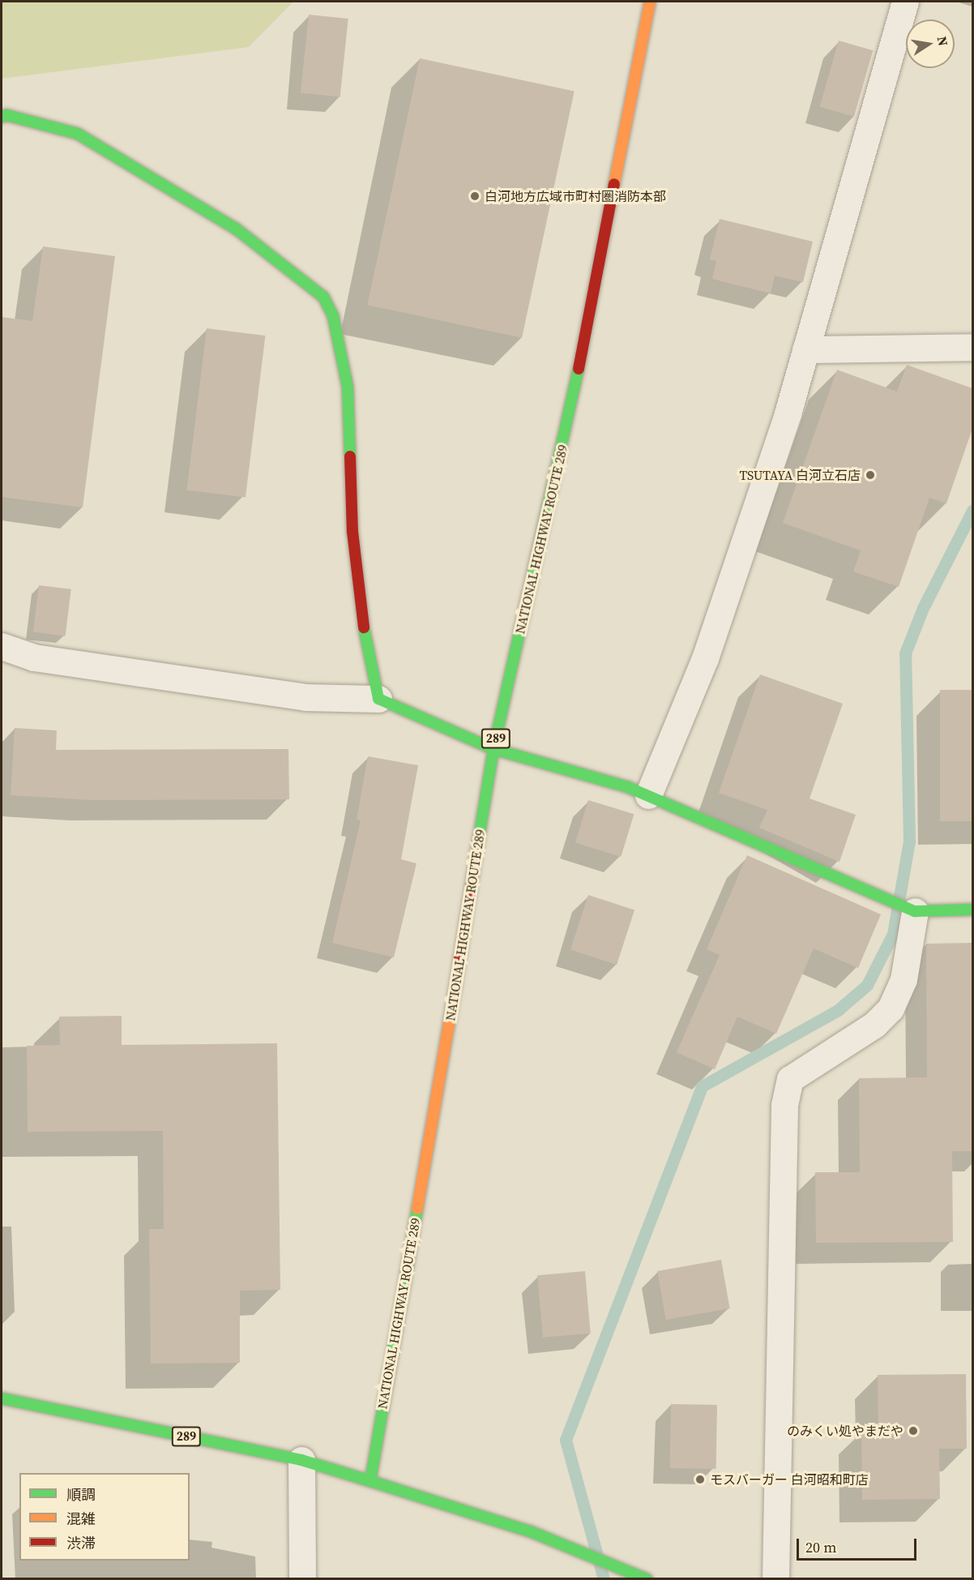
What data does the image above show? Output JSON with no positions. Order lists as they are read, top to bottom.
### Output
{
  "streets": {
    "main road": ["NATIONAL HIGHWAY ROUTE 289", "289"]
  },
  "crossings": [
    ["NATIONAL HIGHWAY ROUTE 289", "289"]
  ],
  "places": [
    "白河地方広域市町村圏消防本部",
    "TSUTAYA 白河立石店",
    "のみくい処やまだや",
    "モスバーガー 白河昭和町店"
  ],
  "legend": ["順調", "混雑", "渋滞"],
  "scale_bar": "20 m",
  "north": "right"
}
